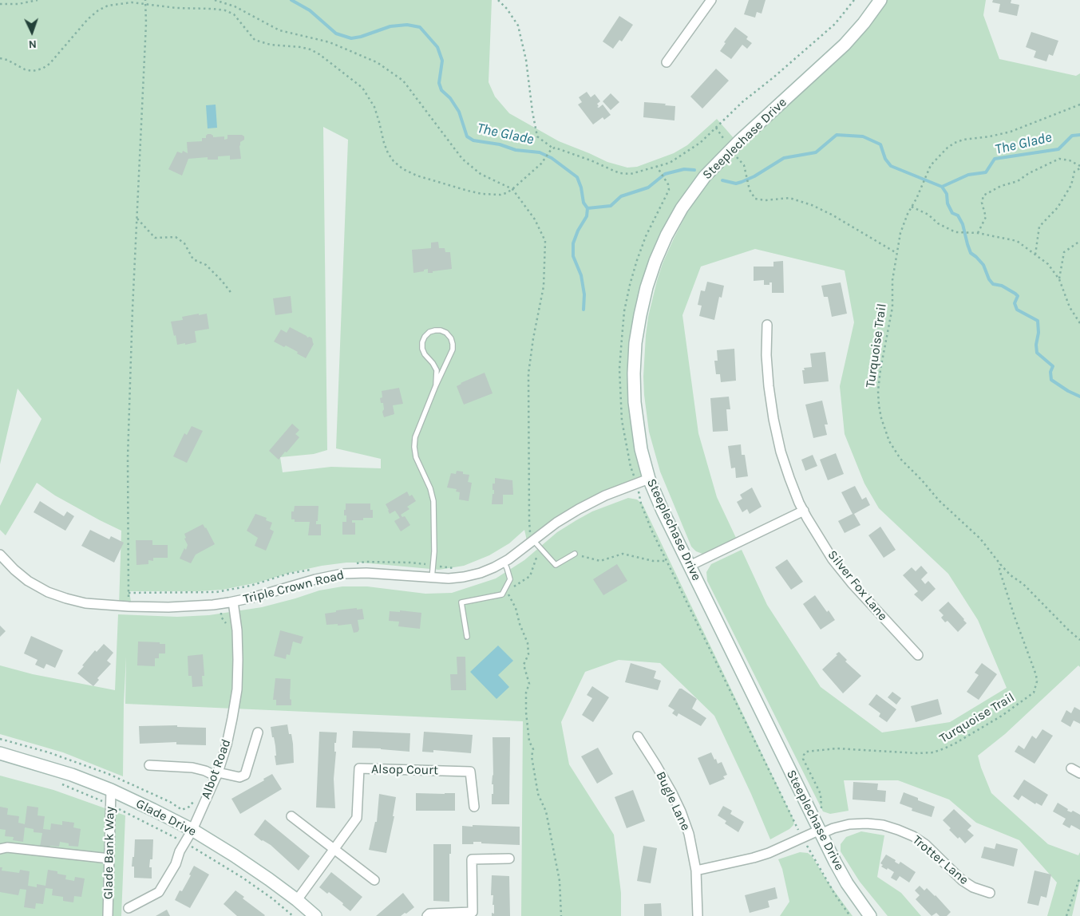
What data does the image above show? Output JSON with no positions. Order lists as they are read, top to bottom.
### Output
{
  "streets": {
    "street": [
      "Steeplechase Drive",
      "Silver Fox Lane",
      "Triple Crown Road",
      "Albot Road",
      "Alsop Court",
      "Bugle Lane",
      "Glade Drive",
      "Glade Bank Way",
      "Trotter Lane"
    ],
    "path": ["Turquoise Trail"]
  },
  "crossings": [
    ["Steeplechase Drive", "Triple Crown Road"],
    ["Steeplechase Drive", "Trotter Lane"],
    ["Triple Crown Road", "Albot Road"],
    ["Albot Road", "Glade Drive"],
    ["Alsop Court", "Glade Drive"],
    ["Glade Drive", "Glade Bank Way"]
  ],
  "water": ["The Glade"],
  "north": "bottom"
}
